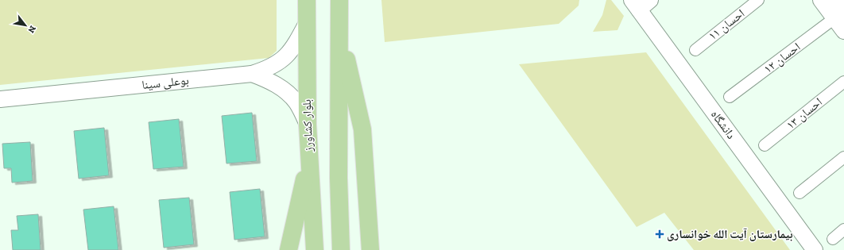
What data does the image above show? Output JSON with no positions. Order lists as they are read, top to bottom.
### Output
{
  "streets": {
    "main road": ["بلوار کشاورز"],
    "street": [
      "احسان ۱۱",
      "احسان ۱۲",
      "بوعلی سینا",
      "احسان ۱۳",
      "دانشگاه"
    ]
  },
  "crossings": [
    ["بوعلی سینا", "بلوار کشاورز"]
  ],
  "places": {
    "health": ["بیمارستان آیت الله خوانساری"]
  },
  "north": "bottom right"
}
